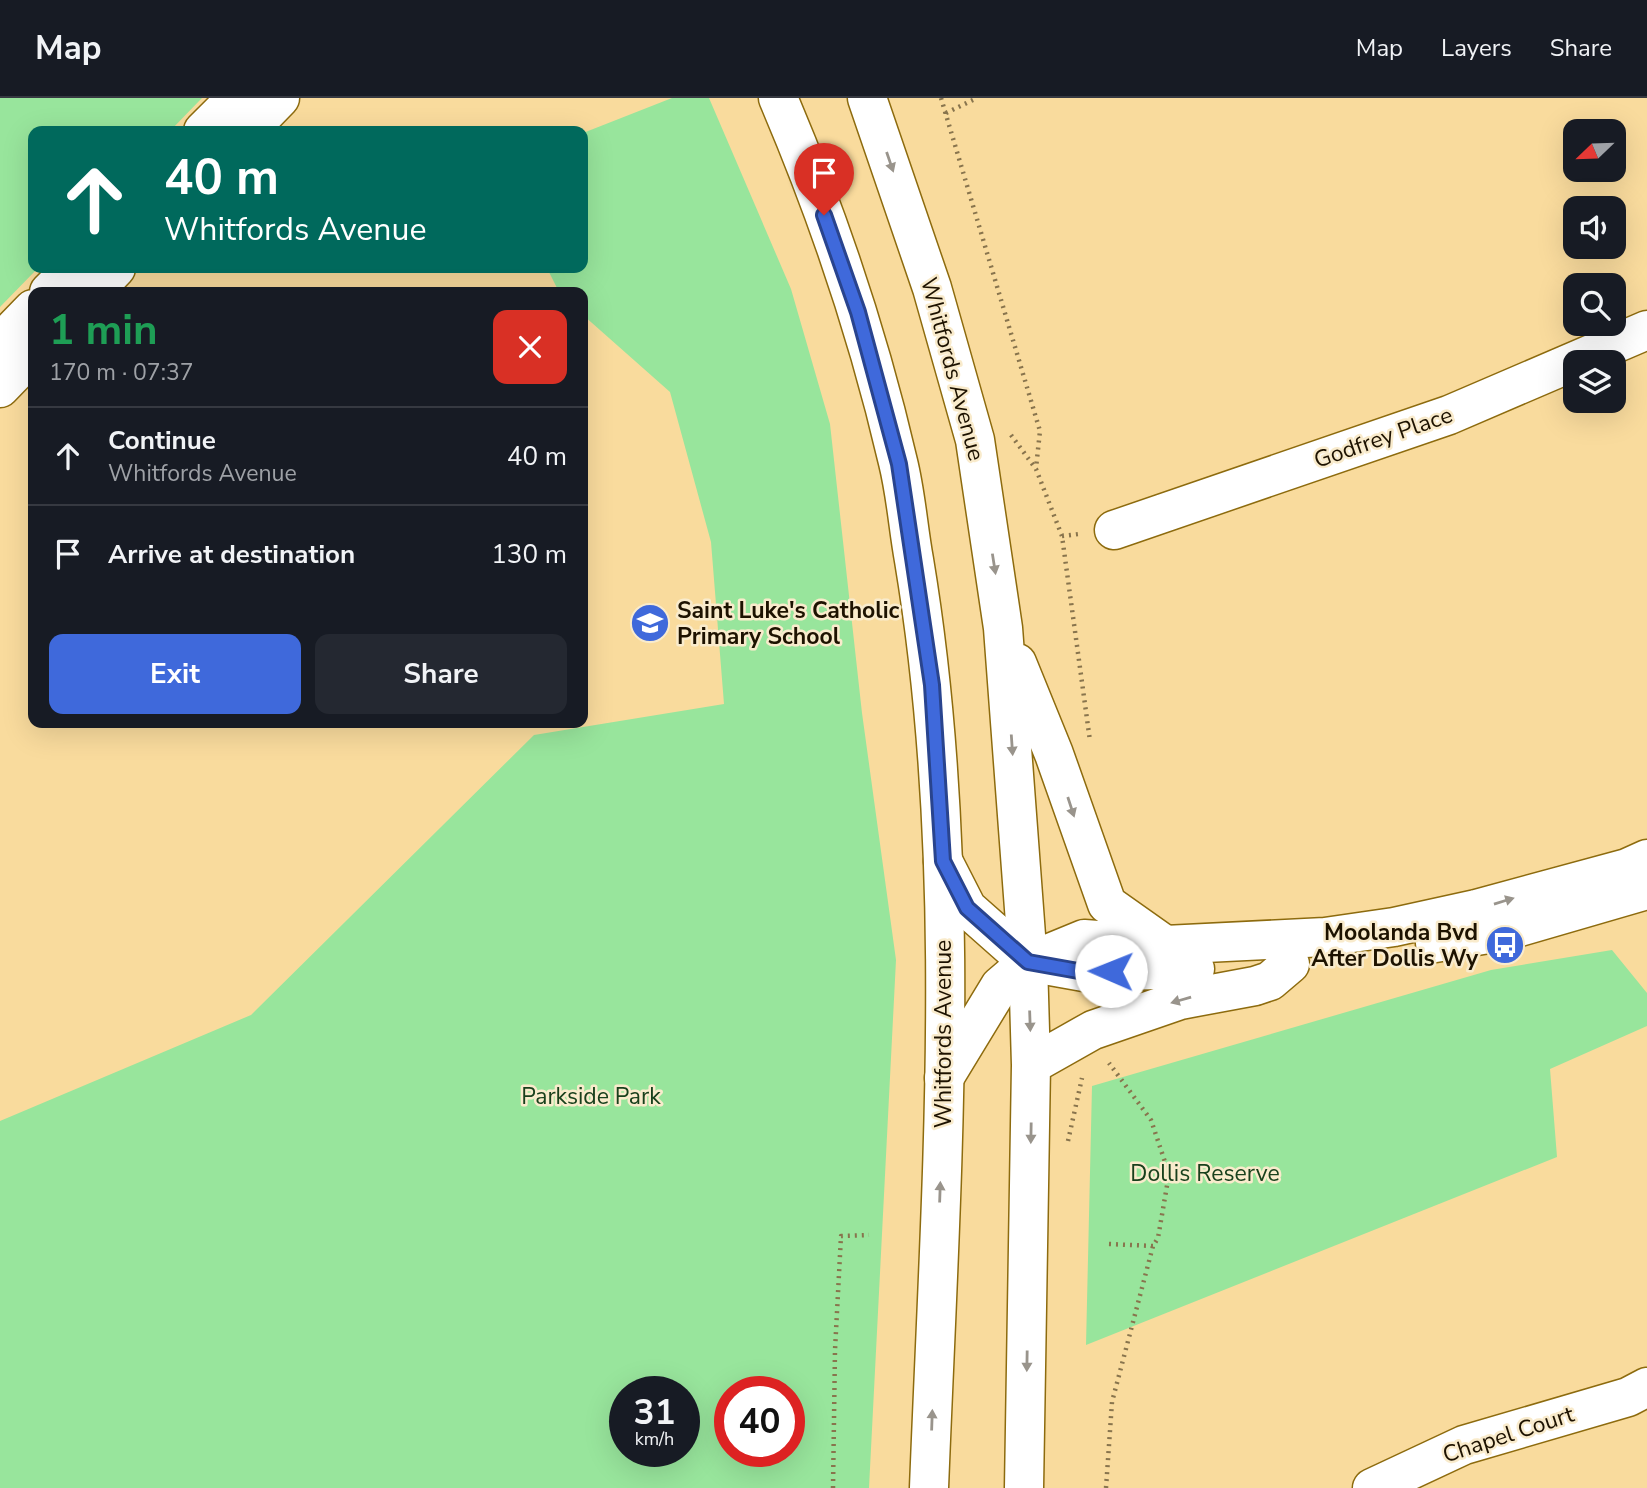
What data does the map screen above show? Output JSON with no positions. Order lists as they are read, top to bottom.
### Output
{
  "streets": {
    "main road": ["Whitfords Avenue", "Godfrey Place", "Chapel Court"]
  },
  "parks": ["Parkside Park", "Dollis Reserve"],
  "places": {
    "school or university": ["Saint Luke's Catholic Primary School"],
    "bus stop": ["Moolanda Bvd After Dollis Wy"]
  },
  "north": "bottom left",
  "page": {
    "header": "Map",
    "nav": ["Map", "Layers", "Share"],
    "turn": ["40 m", "Whitfords Avenue"],
    "heading": ["1 min", "170 m · 07:37"],
    "list": [
      {
        "name": "Continue",
        "note": "Whitfords Avenue",
        "value": "40 m"
      },
      {
        "name": "Arrive at destination",
        "value": "130 m"
      }
    ],
    "buttons": ["Exit", "Share"],
    "speed": "31 km/h",
    "limit": "40"
  }
}
